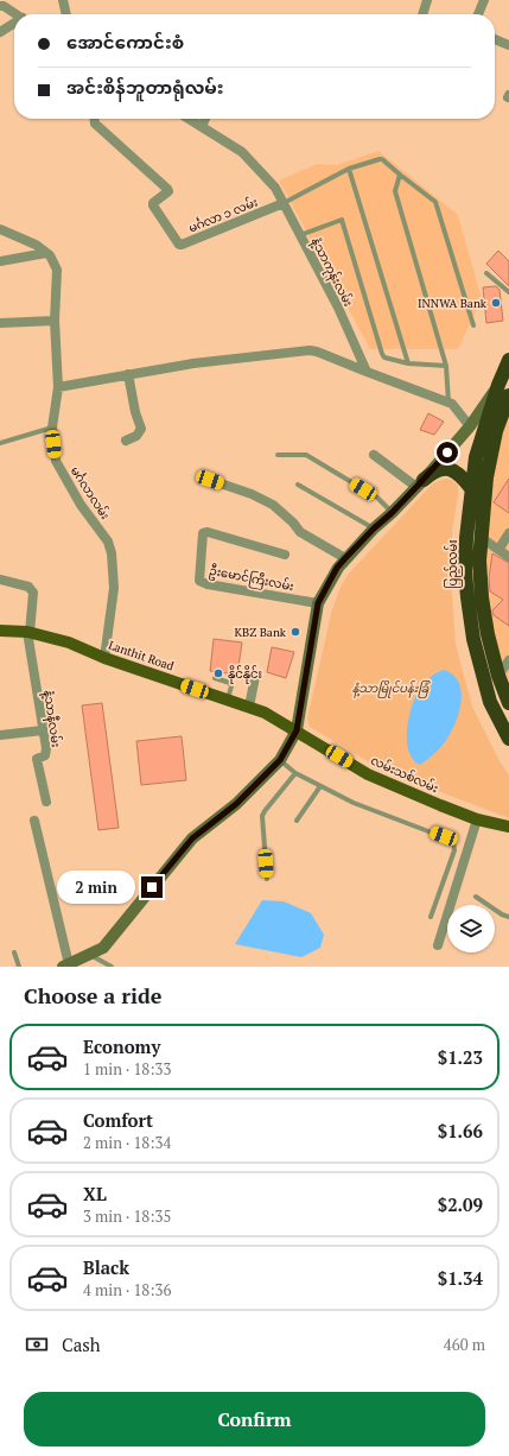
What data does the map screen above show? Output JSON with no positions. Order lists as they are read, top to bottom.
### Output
{
  "streets": {
    "highway": ["ပြည်လမ်း"],
    "main road": ["Lanthit Road", "လမ်းသစ်လမ်း"],
    "street": [
      "မင်္ဂလာ ၁ လမ်း",
      "နံ့သာကုန်းလမ်း",
      "မင်္ဂလာလမ်း",
      "ဦးမောင်ကြီးလမ်း",
      "နံ့သာနီလမ်း"
    ]
  },
  "crossings": [
    ["မင်္ဂလာ ၁ လမ်း", "နံ့သာကုန်းလမ်း"],
    ["မင်္ဂလာလမ်း", "Lanthit Road"],
    ["Lanthit Road", "နံ့သာနီလမ်း"],
    ["Lanthit Road", "လမ်းသစ်လမ်း"]
  ],
  "parks": ["နံ့သာမြိုင်ပန်းခြံ"],
  "places": ["INNWA Bank", "KBZ Bank", "နိုင်နိုင်း"],
  "page": {
    "banner": ["အောင်ကောင်းစံ", "အင်းစိန်ဘူတာရုံလမ်း"],
    "bubble": "2 min",
    "heading": "Choose a ride",
    "list": [
      {
        "name": "Economy",
        "note": "1 min · 18:33",
        "value": "$1.23"
      },
      {
        "name": "Comfort",
        "note": "2 min · 18:34",
        "value": "$1.66"
      },
      {
        "name": "XL",
        "note": "3 min · 18:35",
        "value": "$2.09"
      },
      {
        "name": "Black",
        "note": "4 min · 18:36",
        "value": "$1.34"
      }
    ],
    "pay": ["Cash", "460 m"],
    "buttons": "Confirm"
  }
}
